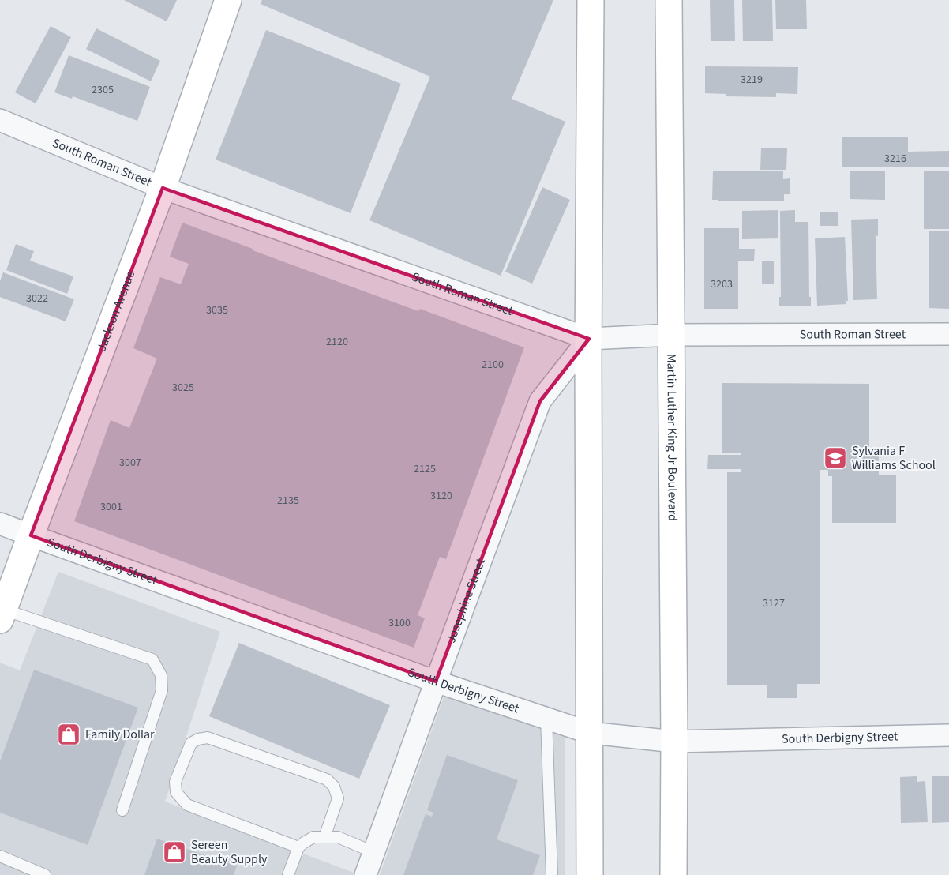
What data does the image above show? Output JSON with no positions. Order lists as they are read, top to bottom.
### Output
{
  "streets": {
    "street": [
      "South Roman Street",
      "Jackson Avenue",
      "Martin Luther King Jr Boulevard",
      "South Derbigny Street",
      "Josephine Street"
    ]
  },
  "crossings": [
    ["South Roman Street", "Jackson Avenue"],
    ["South Roman Street", "Martin Luther King Jr Boulevard"],
    ["South Roman Street", "Josephine Street"],
    ["Jackson Avenue", "South Derbigny Street"],
    ["Martin Luther King Jr Boulevard", "South Derbigny Street"],
    ["South Derbigny Street", "Josephine Street"]
  ],
  "places": {
    "school or university": ["Sylvania F Williams School"],
    "shop": ["Family Dollar", "Sereen Beauty Supply"]
  },
  "house_numbers": [
    "3219",
    "2305",
    "3216",
    "3203",
    "3022",
    "3035",
    "2120",
    "2100",
    "3025",
    "3007",
    "2125",
    "3120",
    "2135",
    "3001",
    "3127",
    "3100"
  ]
}
